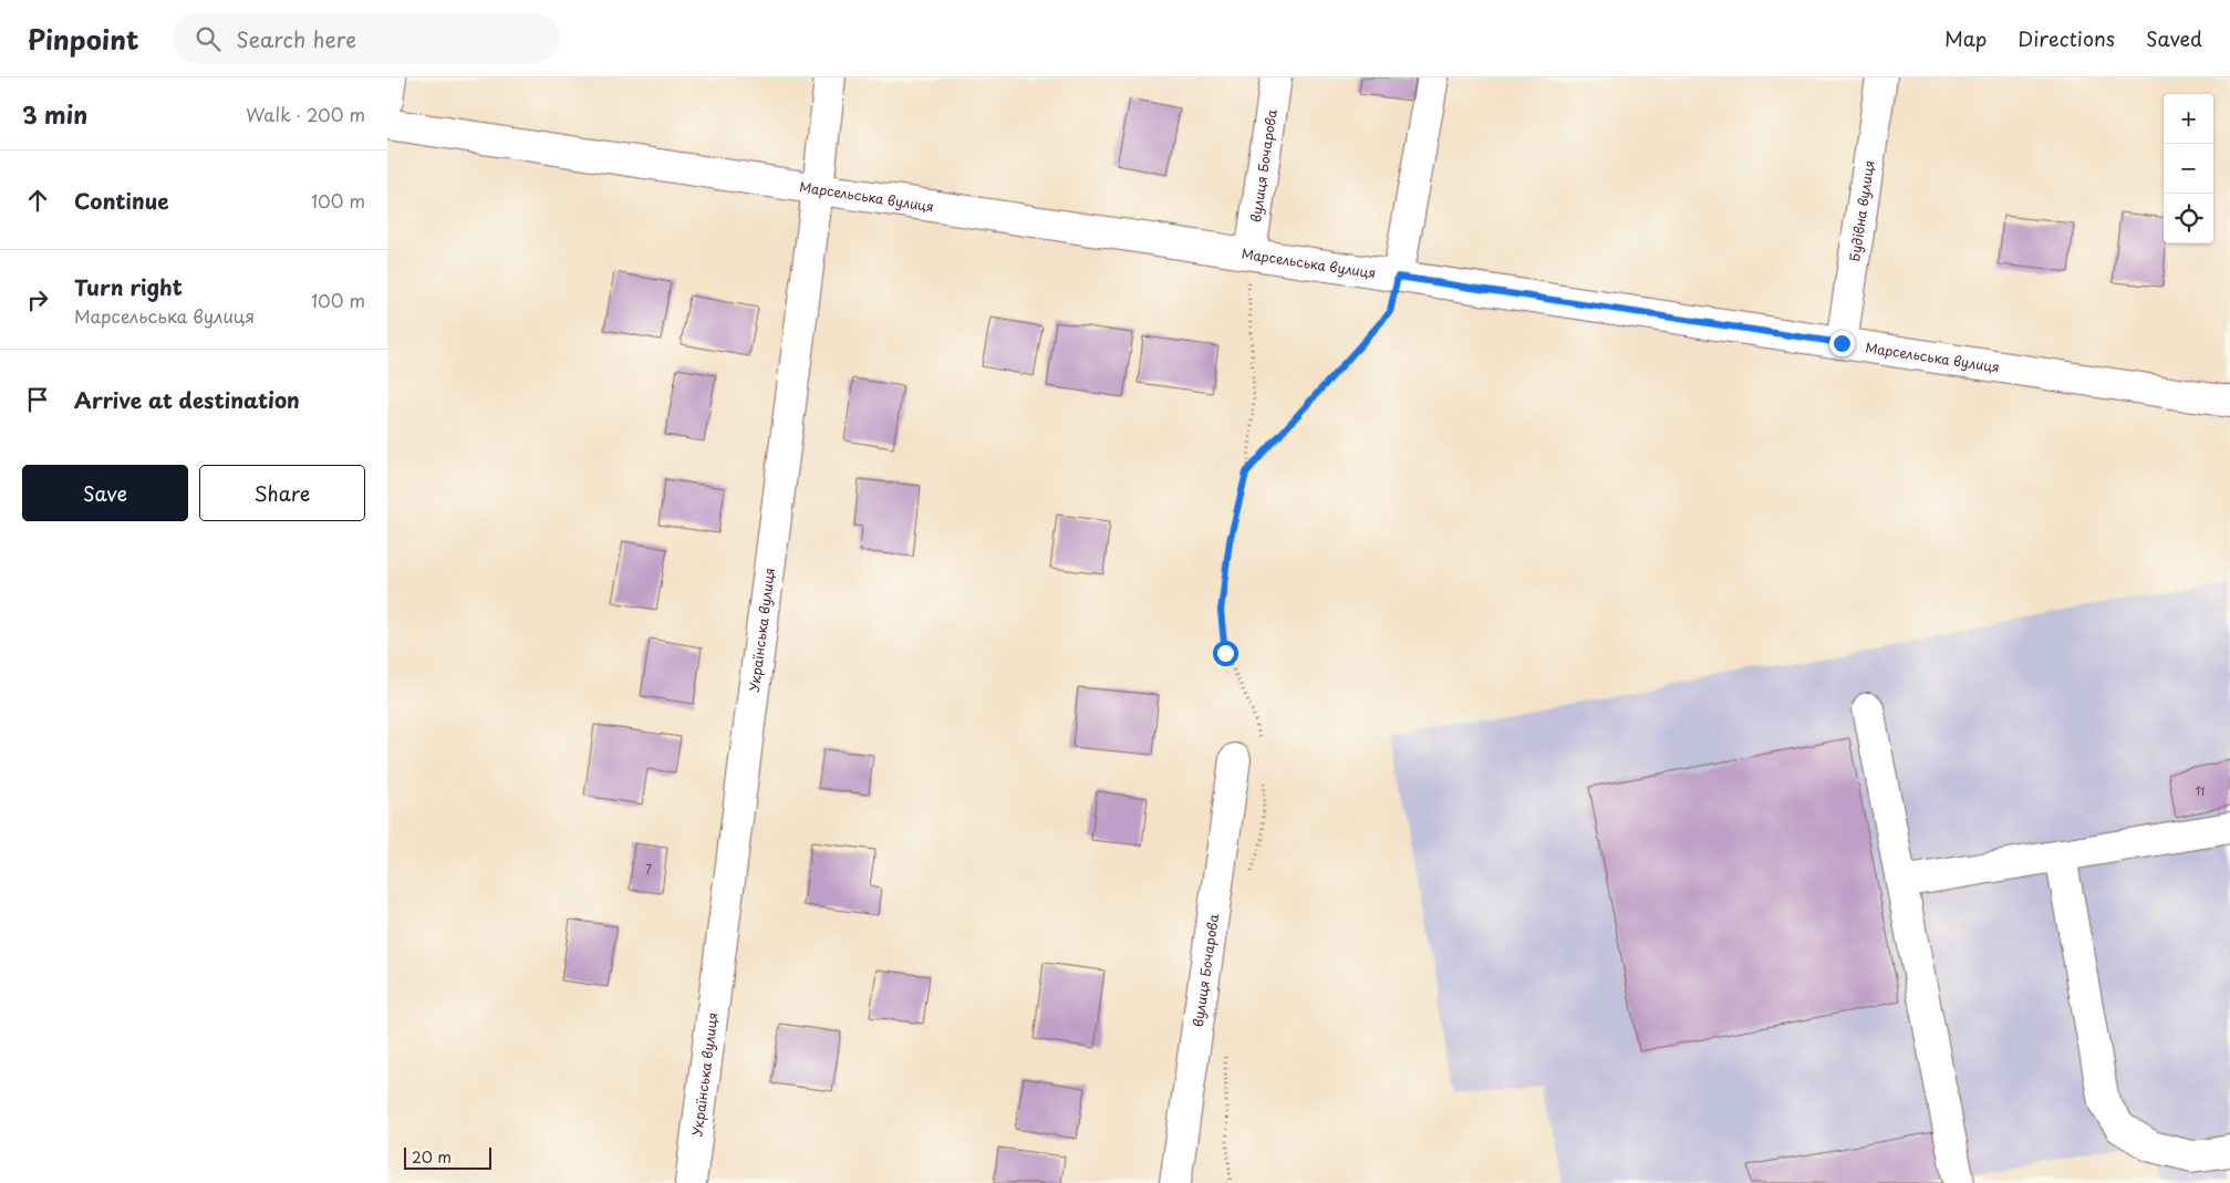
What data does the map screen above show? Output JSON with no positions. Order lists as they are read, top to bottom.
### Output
{
  "streets": {
    "street": [
      "вулиця Бочарова",
      "Марсельська вулиця",
      "Будівна вулиця",
      "Українська вулиця"
    ]
  },
  "crossings": [
    ["вулиця Бочарова", "Марсельська вулиця"],
    ["Марсельська вулиця", "Будівна вулиця"],
    ["Марсельська вулиця", "Українська вулиця"]
  ],
  "house_numbers": ["11", "7"],
  "scale_bar": "20 m",
  "page": {
    "header": "Pinpoint",
    "search": "Search here",
    "nav": ["Map", "Directions", "Saved"],
    "heading": ["3 min", "Walk · 200 m"],
    "map_buttons": ["+", "−"],
    "list": [
      ["Continue", "100 m"],
      ["Turn right", "Марсельська вулиця", "100 m"],
      "Arrive at destination"
    ],
    "buttons": ["Save", "Share"],
    "scale": "20 m"
  }
}
